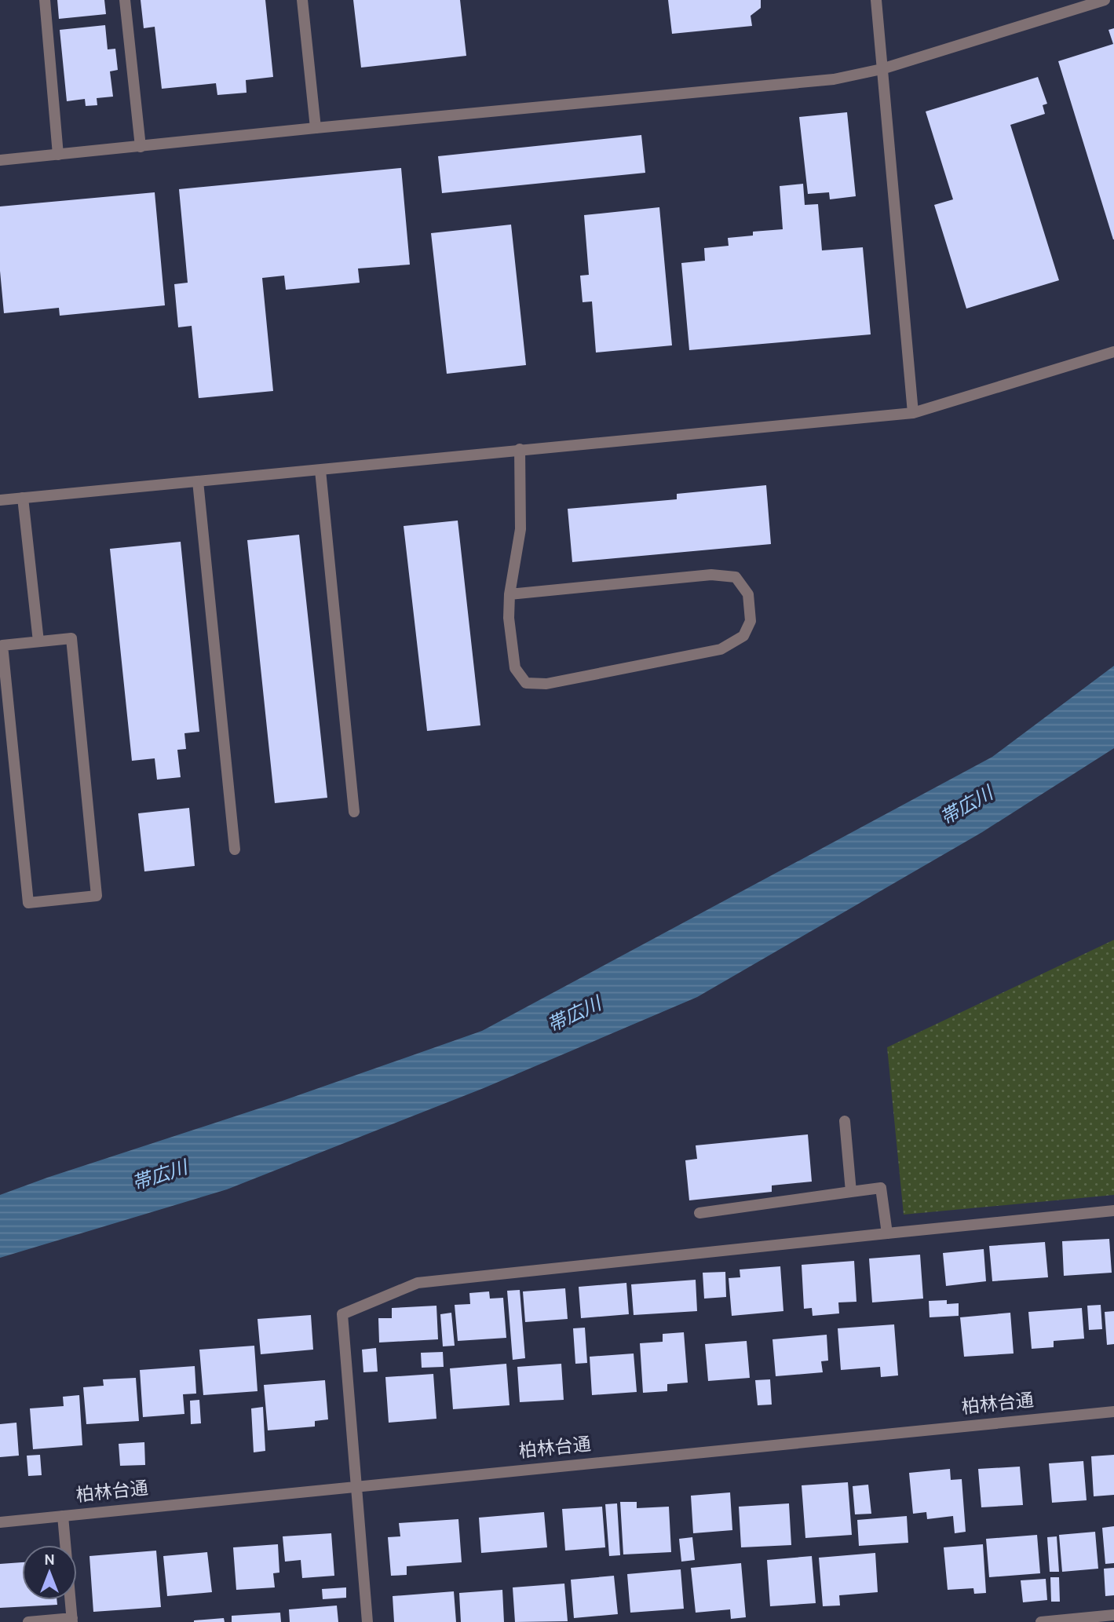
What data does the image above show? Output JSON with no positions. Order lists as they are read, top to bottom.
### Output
{
  "streets": {
    "street": ["柏林台通"]
  },
  "water": ["帯広川"],
  "north": "top"
}
